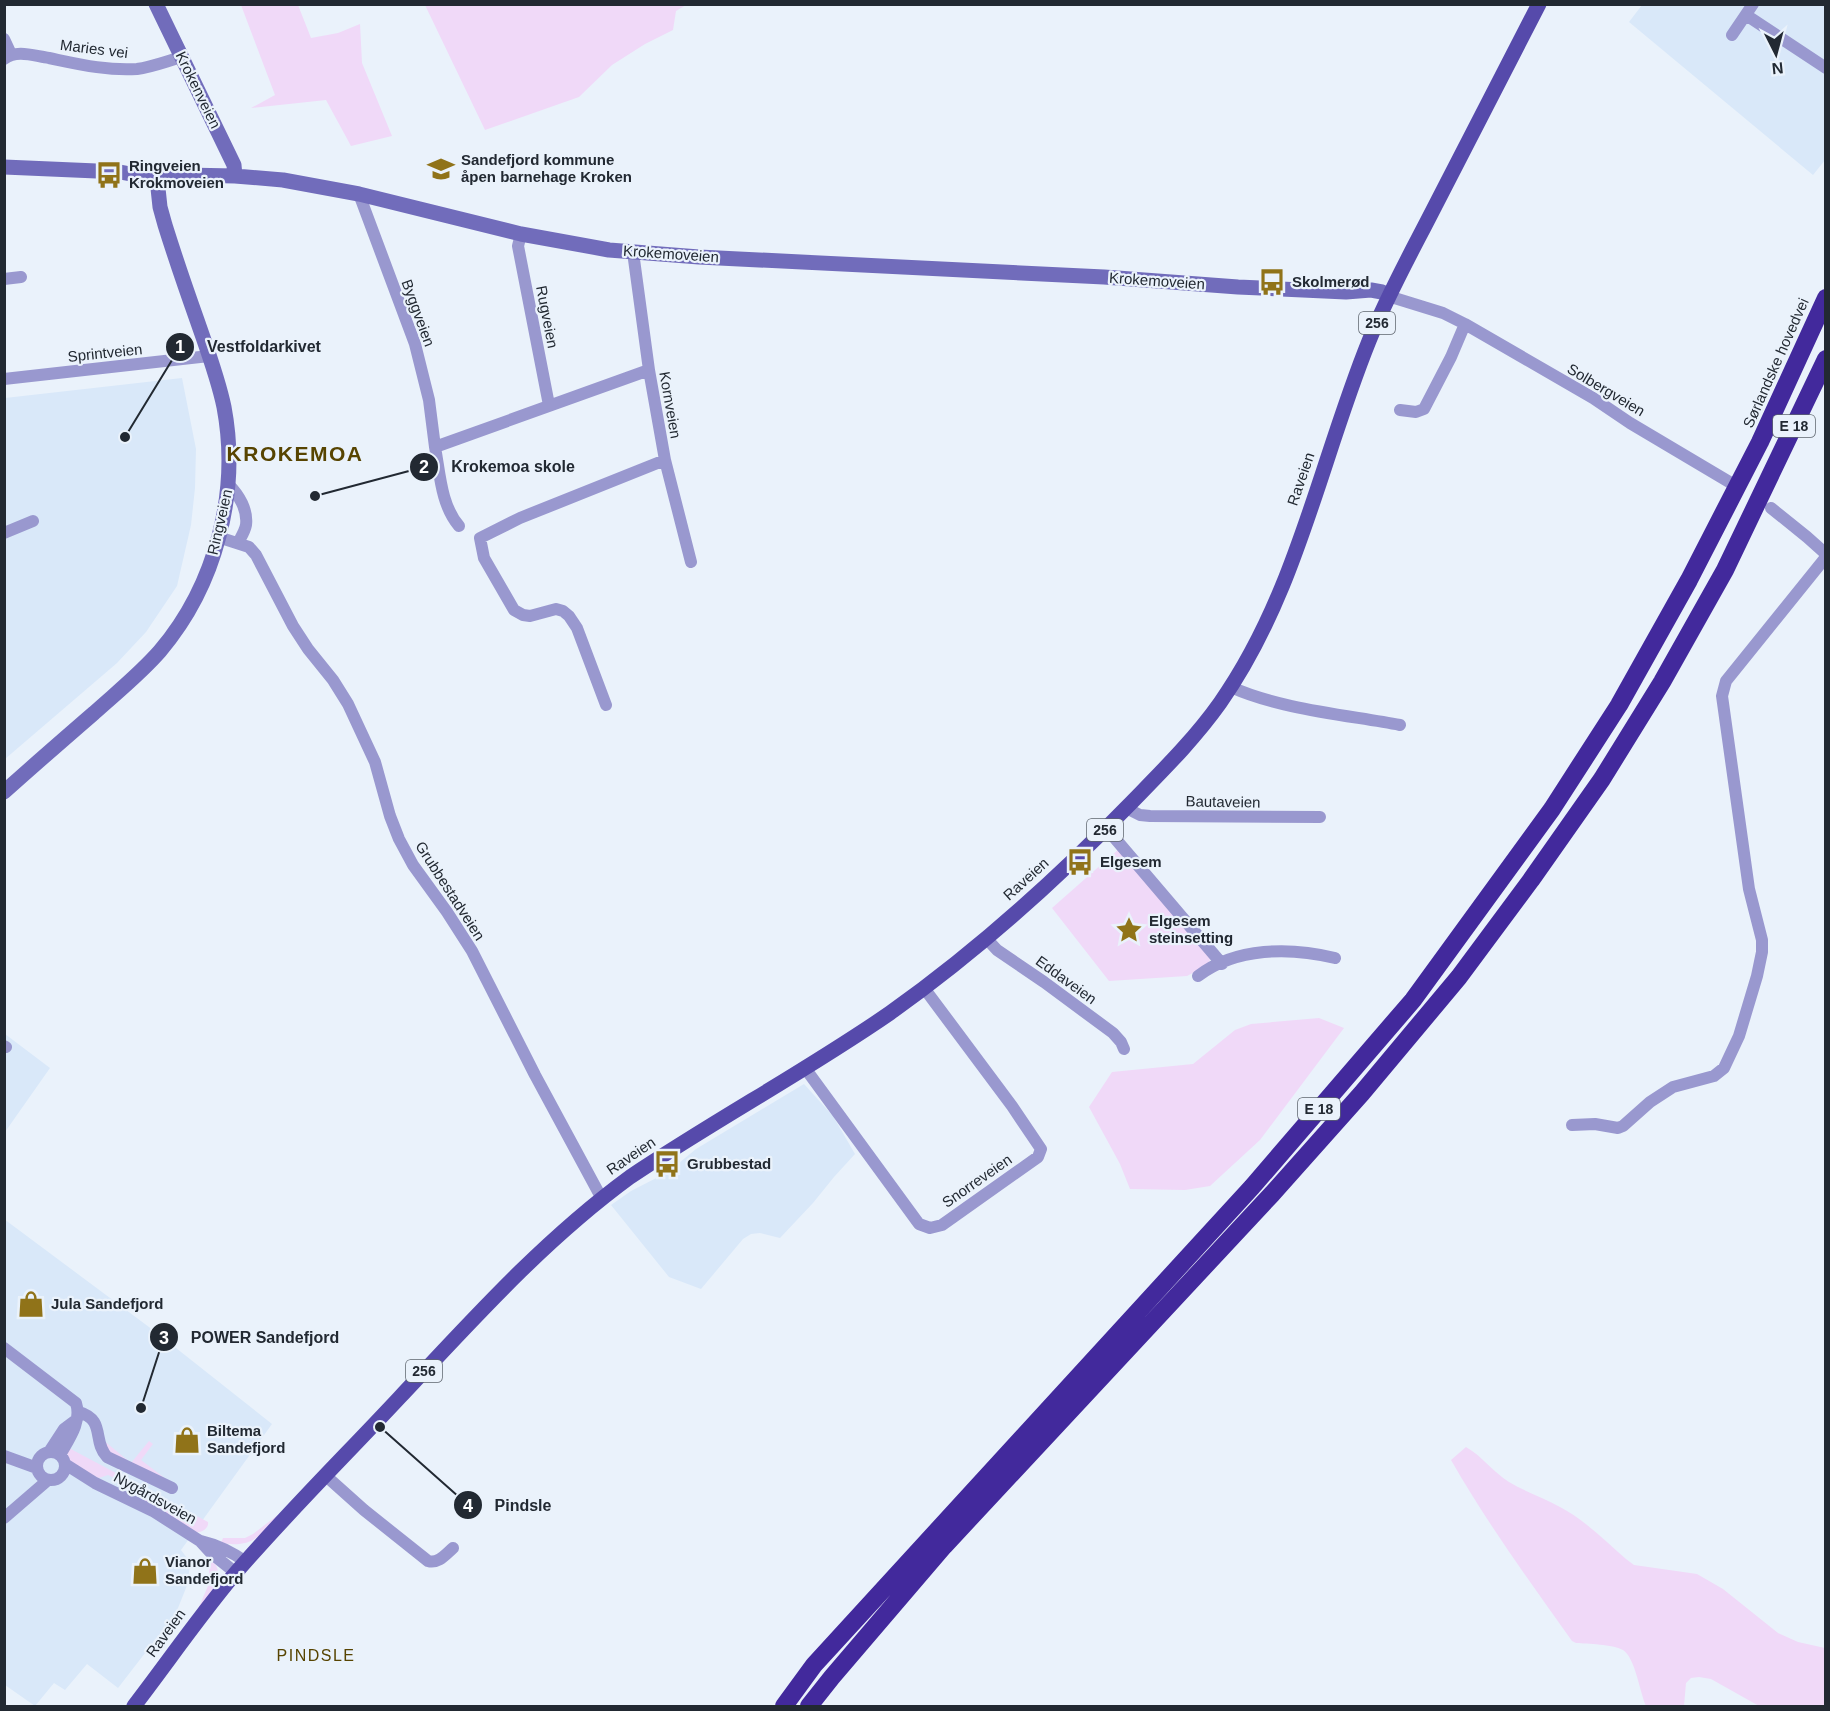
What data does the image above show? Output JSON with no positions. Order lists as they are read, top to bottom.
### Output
{
  "streets": {
    "highway": ["Sørlandske hovedvei", "E 18"],
    "main road": [
      "Krokenveien",
      "Krokemoveien",
      "256",
      "Raveien",
      "Ringveien"
    ],
    "street": [
      "Maries vei",
      "Byggveien",
      "Rugveien",
      "Sprintveien",
      "Solbergveien",
      "Kornveien",
      "Bautaveien",
      "Grubbestadveien",
      "Eddaveien",
      "Snorreveien",
      "Nygårdsveien"
    ]
  },
  "crossings": [
    ["Maries vei", "Krokenveien"],
    ["Krokenveien", "Krokemoveien"],
    ["Krokemoveien", "Byggveien"],
    ["Krokemoveien", "Rugveien"],
    ["Krokemoveien", "Solbergveien"],
    ["Krokemoveien", "Kornveien"],
    ["Krokemoveien", "Raveien"],
    ["Krokemoveien", "Ringveien"],
    ["Sprintveien", "Ringveien"],
    ["Solbergveien", "Raveien"],
    ["Raveien", "Bautaveien"],
    ["Raveien", "Grubbestadveien"],
    ["Raveien", "Eddaveien"],
    ["Raveien", "Snorreveien"],
    ["Raveien", "Nygårdsveien"],
    ["Ringveien", "Grubbestadveien"]
  ],
  "districts": ["KROKEMOA", "PINDSLE"],
  "places": {
    "school or university": ["Sandefjord kommune åpen barnehage Kroken"],
    "bus stop": [
      "Ringveien Krokmoveien",
      "Skolmerød",
      "Elgesem",
      "Grubbestad"
    ],
    "other": [
      "Vestfoldarkivet",
      "Krokemoa skole",
      "POWER Sandefjord",
      "Pindsle"
    ],
    "place": ["Elgesem steinsetting"],
    "shop": ["Jula Sandefjord", "Biltema Sandefjord", "Vianor Sandefjord"]
  },
  "north": "bottom"
}
